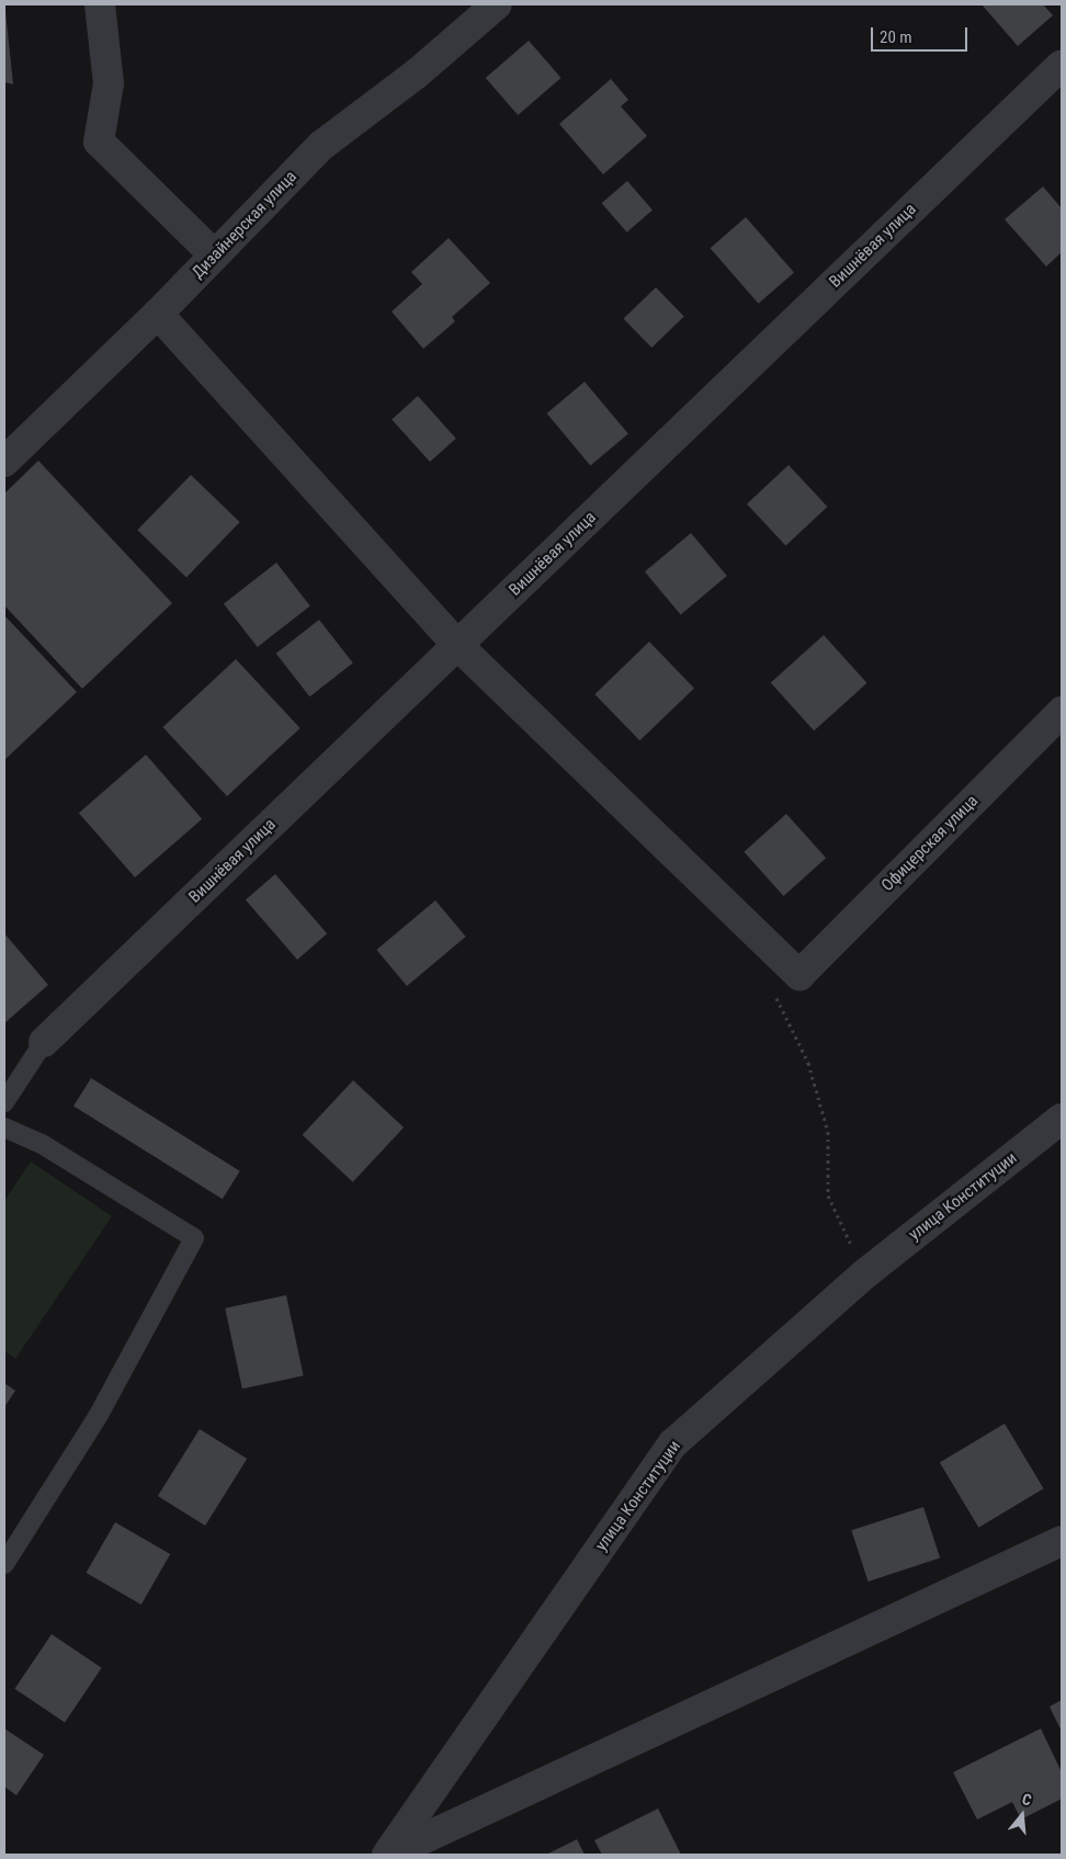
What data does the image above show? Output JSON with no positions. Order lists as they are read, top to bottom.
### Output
{
  "streets": {
    "street": [
      "Дизайнерская улица",
      "Вишнёвая улица",
      "Офицерская улица",
      "улица Конституции"
    ]
  },
  "scale_bar": "20 m",
  "north": "top"
}
